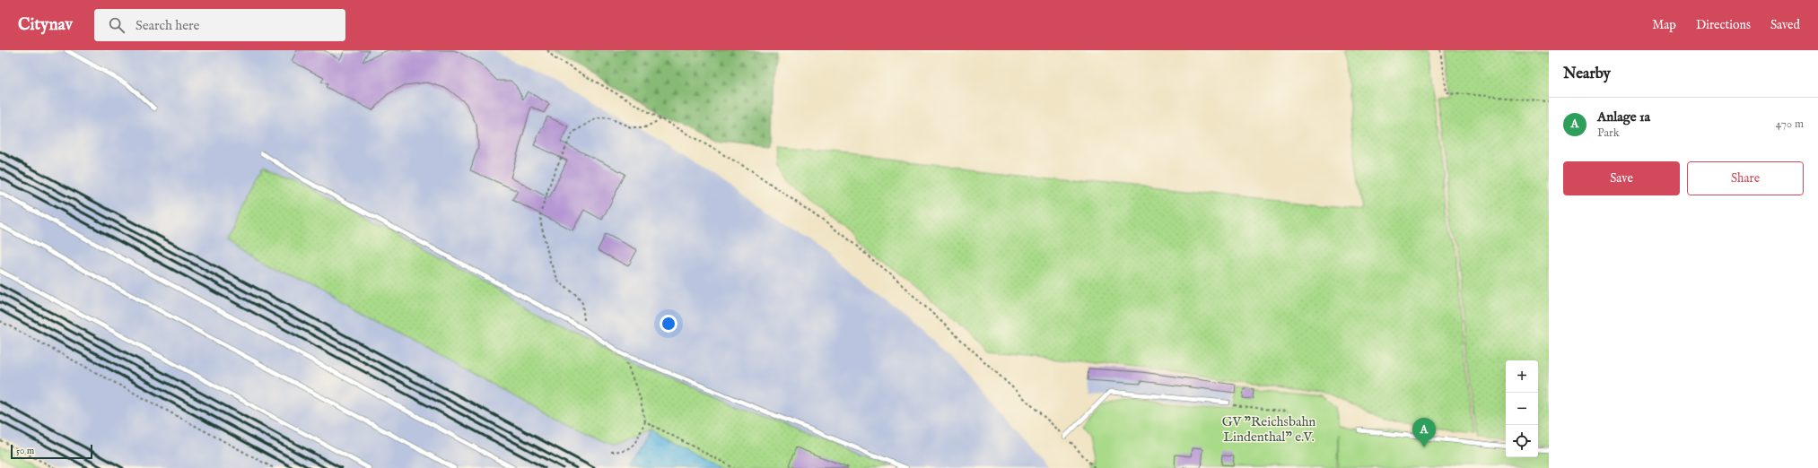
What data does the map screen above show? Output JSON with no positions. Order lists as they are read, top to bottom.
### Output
{
  "parks": ["GV \"Reichsbahn Lindenthal\" e.V."],
  "scale_bar": "50 m",
  "page": {
    "header": "Citynav",
    "search": "Search here",
    "nav": ["Map", "Directions", "Saved"],
    "heading": "Nearby",
    "list": [
      {
        "mark": "A",
        "name": "Anlage 1a",
        "note": "Park",
        "value": "470 m"
      }
    ],
    "buttons": ["Save", "Share"],
    "map_buttons": ["+", "−"],
    "pins": "A",
    "scale": "50 m"
  }
}
